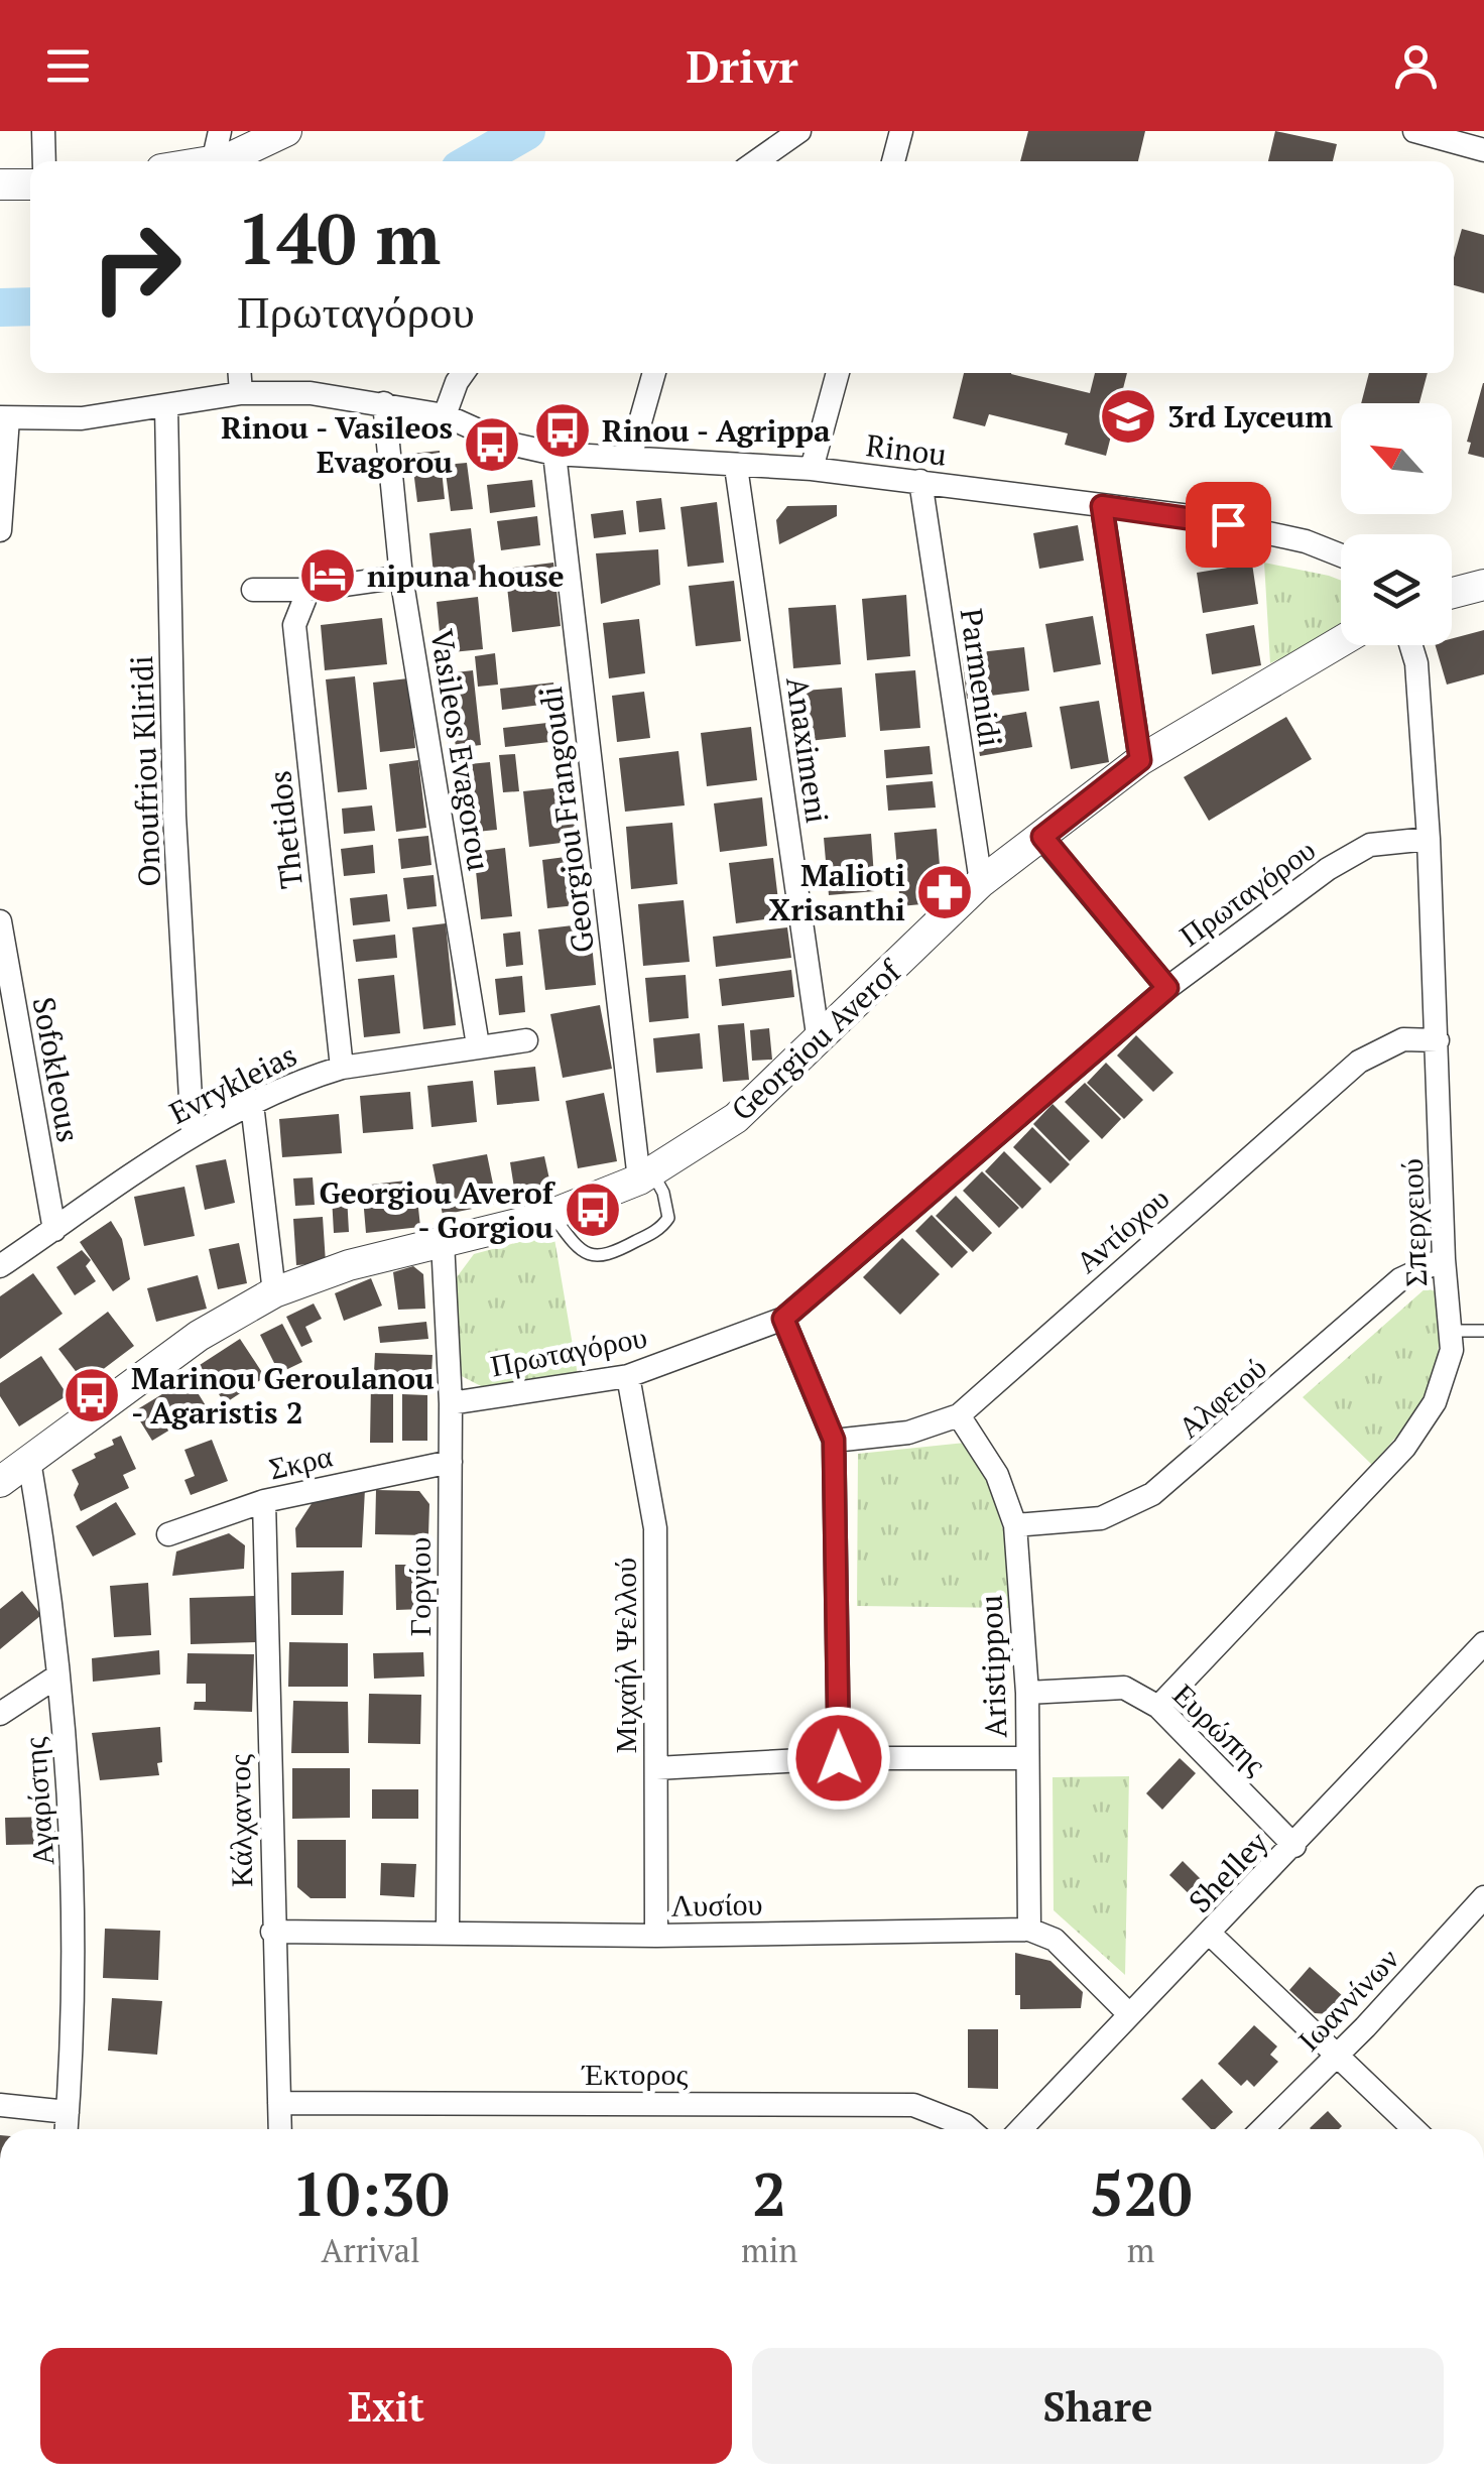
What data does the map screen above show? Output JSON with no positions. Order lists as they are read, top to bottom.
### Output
{
  "streets": {
    "street": [
      "Rinou",
      "Parmenidi",
      "Vasileos Evagorou",
      "Anaximeni",
      "Onoufriou Kliridi",
      "Georgiou Frangoudi",
      "Thetidos",
      "Πρωταγόρου",
      "Georgiou Averof",
      "Sofokleous",
      "Evrykleias",
      "Σπερχειού",
      "Αντίοχου",
      "Αλφειού",
      "Σκρα",
      "Γοργίου",
      "Μιχαήλ Ψελλού",
      "Aristippou",
      "Ευρώπης",
      "Αγαρίστης",
      "Κάλχαντος",
      "Shelley",
      "Λυσίου",
      "Ιωαννίνων",
      "Έκτορος"
    ]
  },
  "crossings": [
    ["Rinou", "Parmenidi"],
    ["Rinou", "Vasileos Evagorou"],
    ["Rinou", "Anaximeni"],
    ["Rinou", "Onoufriou Kliridi"],
    ["Rinou", "Georgiou Frangoudi"],
    ["Parmenidi", "Georgiou Averof"],
    ["Vasileos Evagorou", "Evrykleias"],
    ["Anaximeni", "Georgiou Averof"],
    ["Onoufriou Kliridi", "Evrykleias"],
    ["Georgiou Frangoudi", "Georgiou Averof"],
    ["Thetidos", "Evrykleias"],
    ["Πρωταγόρου", "Σπερχειού"],
    ["Πρωταγόρου", "Γοργίου"],
    ["Πρωταγόρου", "Μιχαήλ Ψελλού"],
    ["Georgiou Averof", "Γοργίου"],
    ["Georgiou Averof", "Αγαρίστης"],
    ["Sofokleous", "Evrykleias"],
    ["Σπερχειού", "Αντίοχου"],
    ["Σπερχειού", "Αλφειού"],
    ["Σπερχειού", "Ευρώπης"],
    ["Αντίοχου", "Aristippou"],
    ["Αλφειού", "Aristippou"],
    ["Σκρα", "Γοργίου"],
    ["Σκρα", "Κάλχαντος"],
    ["Γοργίου", "Λυσίου"],
    ["Μιχαήλ Ψελλού", "Λυσίου"],
    ["Aristippou", "Ευρώπης"],
    ["Aristippou", "Λυσίου"],
    ["Ευρώπης", "Shelley"],
    ["Κάλχαντος", "Λυσίου"],
    ["Κάλχαντος", "Έκτορος"]
  ],
  "places": {
    "school or university": ["3rd Lyceum"],
    "bus stop": [
      "Rinou - Agrippa",
      "Rinou - Vasileos Evagorou",
      "Georgiou Averof - Gorgiou",
      "Marinou Geroulanou - Agaristis 2"
    ],
    "hotel": ["nipuna house"],
    "pharmacy": ["Malioti Xrisanthi"]
  },
  "north": "top left",
  "page": {
    "header": "Drivr",
    "turn": ["140 m", "Πρωταγόρου"],
    "eta": [
      "10:30",
      "Arrival",
      "2",
      "min",
      "520",
      "m"
    ],
    "buttons": ["Exit", "Share"]
  }
}
